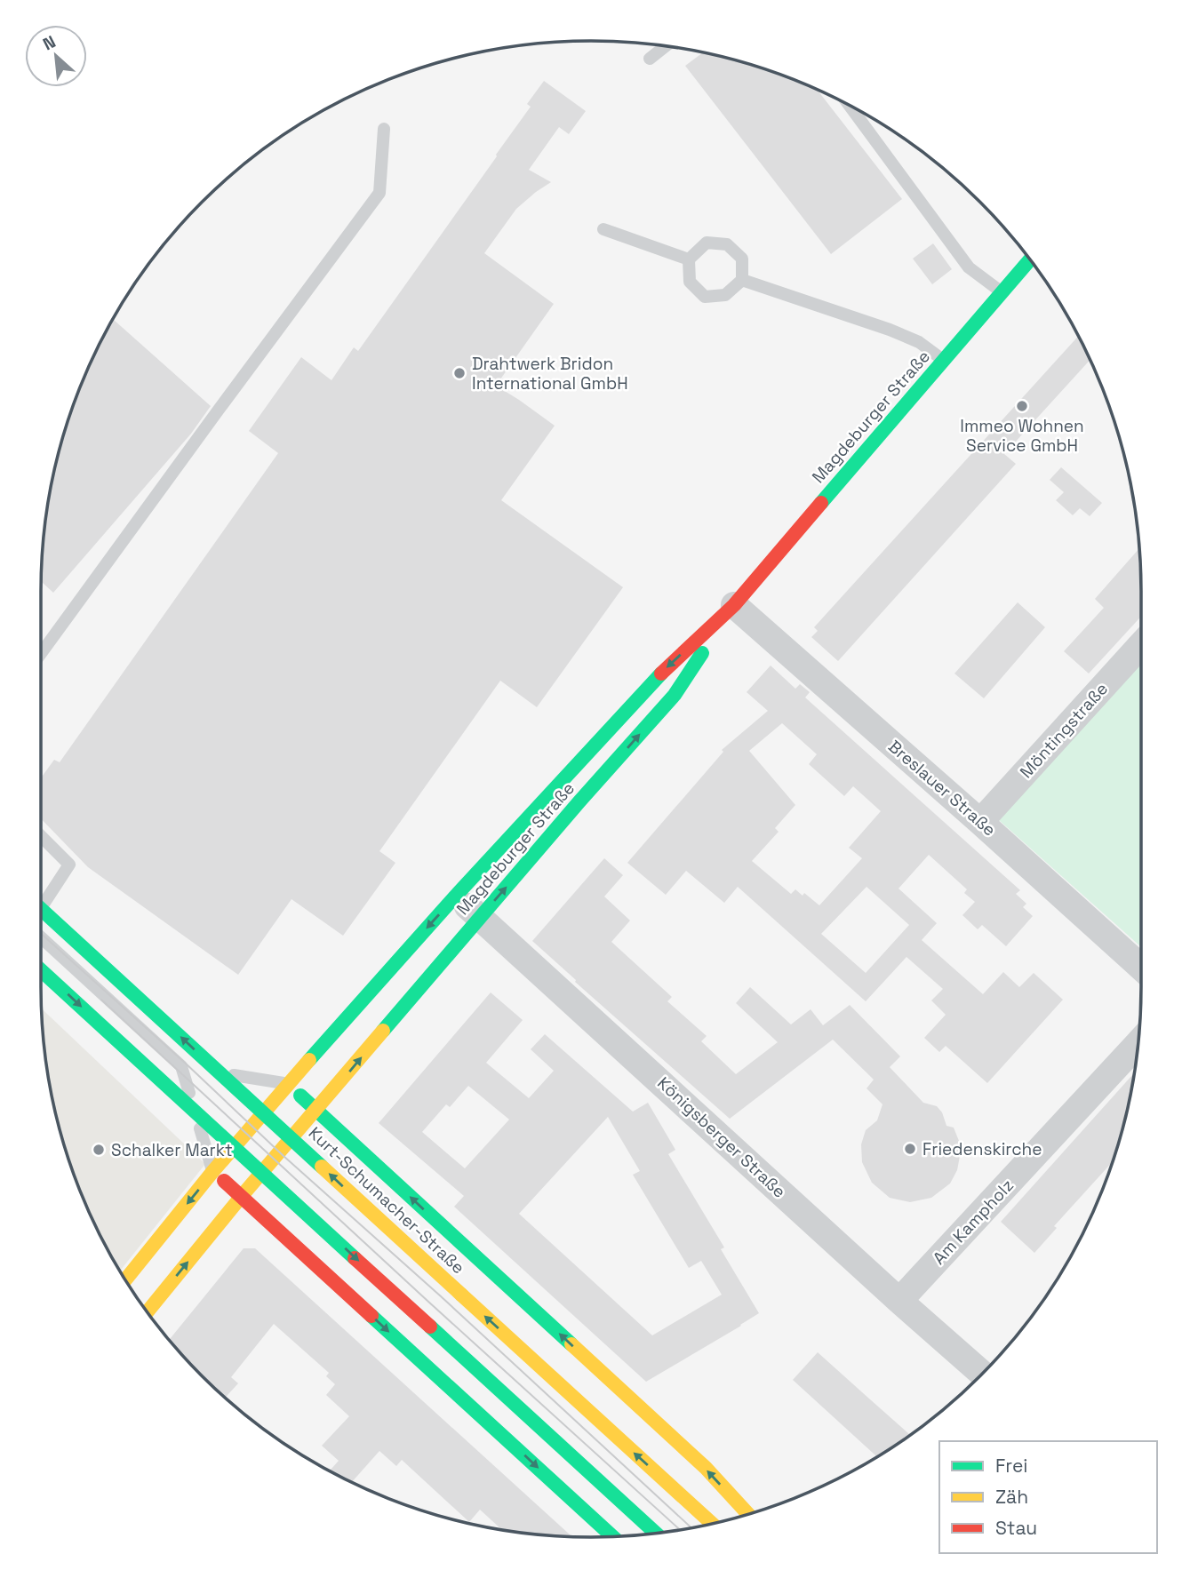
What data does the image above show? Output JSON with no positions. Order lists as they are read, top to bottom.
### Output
{
  "streets": {
    "street": [
      "Magdeburger Straße",
      "Möntingstraße",
      "Breslauer Straße",
      "Königsberger Straße",
      "Kurt-Schumacher-Straße",
      "Am Kampholz"
    ]
  },
  "crossings": [
    ["Magdeburger Straße", "Breslauer Straße"],
    ["Magdeburger Straße", "Königsberger Straße"],
    ["Magdeburger Straße", "Kurt-Schumacher-Straße"],
    ["Möntingstraße", "Breslauer Straße"],
    ["Königsberger Straße", "Am Kampholz"]
  ],
  "places": [
    "Drahtwerk Bridon International GmbH",
    "Immeo Wohnen Service GmbH",
    "Friedenskirche",
    "Schalker Markt"
  ],
  "legend": ["Frei", "Zäh", "Stau"],
  "north": "top left"
}
